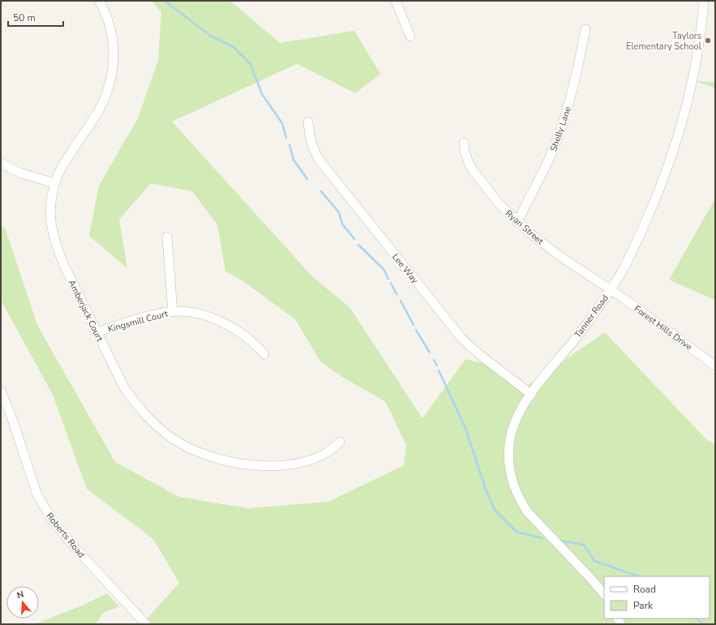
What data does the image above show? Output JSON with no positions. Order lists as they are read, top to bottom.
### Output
{
  "streets": {
    "street": [
      "Shelly Lane",
      "Ryan Street",
      "Lee Way",
      "Amberjack Court",
      "Tanner Road",
      "Kingsmill Court",
      "Forest Hills Drive",
      "Roberts Road"
    ]
  },
  "crossings": [
    ["Shelly Lane", "Ryan Street"],
    ["Ryan Street", "Tanner Road"],
    ["Ryan Street", "Forest Hills Drive"],
    ["Lee Way", "Tanner Road"],
    ["Amberjack Court", "Kingsmill Court"],
    ["Tanner Road", "Forest Hills Drive"]
  ],
  "places": ["Taylors Elementary School"],
  "legend": ["Road", "Park"],
  "scale_bar": "50 m",
  "north": "top"
}
